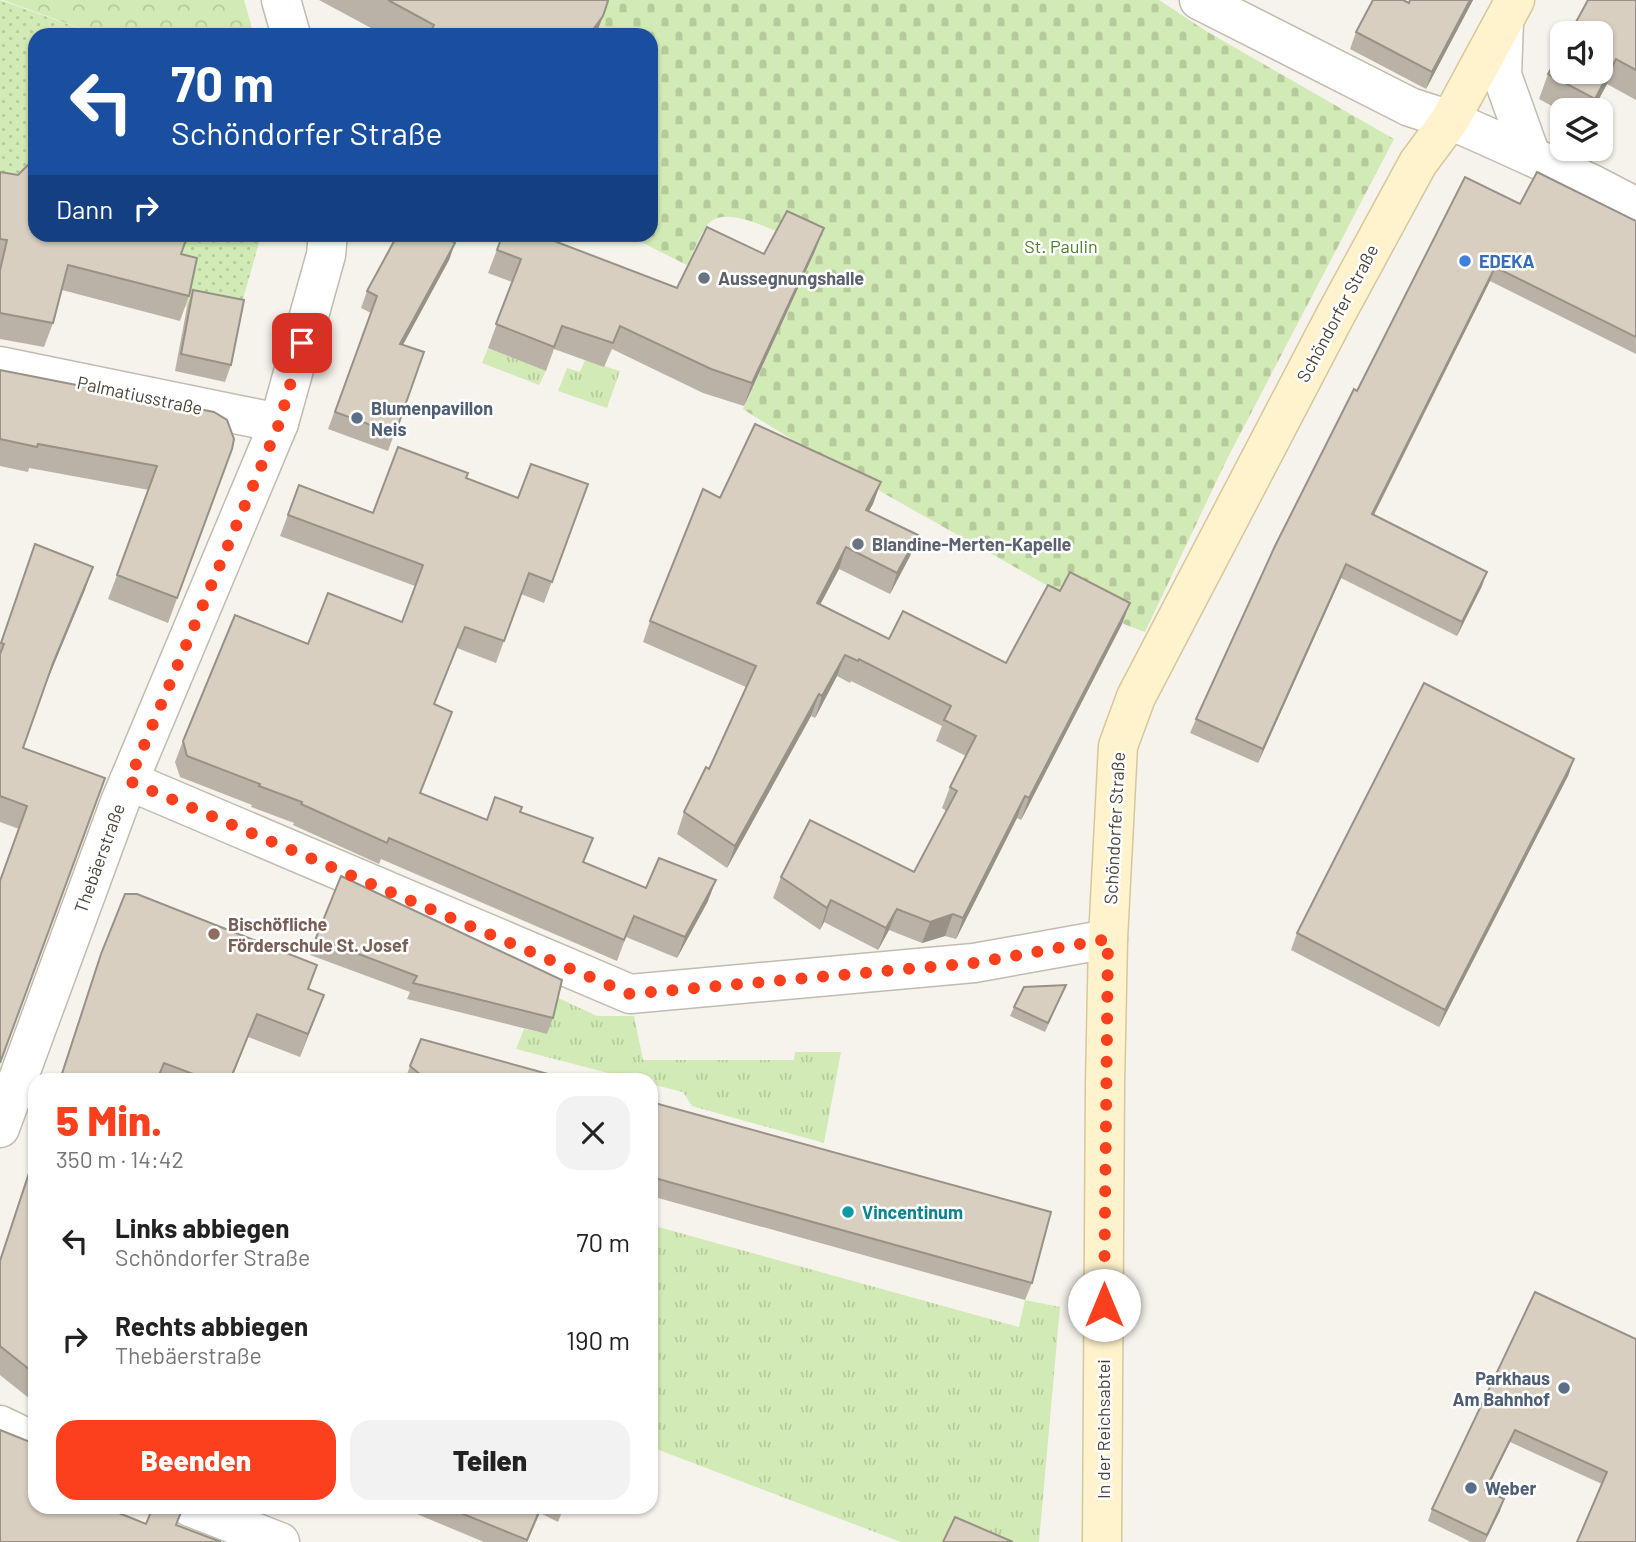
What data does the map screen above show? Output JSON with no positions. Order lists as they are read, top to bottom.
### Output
{
  "streets": {
    "main road": ["Schöndorfer Straße", "In der Reichsabtei"],
    "street": ["Palmatiusstraße", "Thebäerstraße"]
  },
  "crossings": [
    ["Schöndorfer Straße", "In der Reichsabtei"],
    ["Palmatiusstraße", "Thebäerstraße"]
  ],
  "parks": ["St. Paulin"],
  "places": [
    "EDEKA",
    "Aussegnungshalle",
    "Blumenpavillon Neis",
    "Blandine-Merten-Kapelle",
    "Bischöfliche Förderschule St. Josef",
    "Vincentinum",
    "Parkhaus Am Bahnhof",
    "Weber"
  ],
  "page": {
    "turn": ["70 m", "Schöndorfer Straße"],
    "then": "Dann",
    "heading": ["5 Min.", "350 m · 14:42"],
    "list": [
      {
        "name": "Links abbiegen",
        "note": "Schöndorfer Straße",
        "value": "70 m"
      },
      {
        "name": "Rechts abbiegen",
        "note": "Thebäerstraße",
        "value": "190 m"
      }
    ],
    "buttons": ["Beenden", "Teilen"]
  }
}
